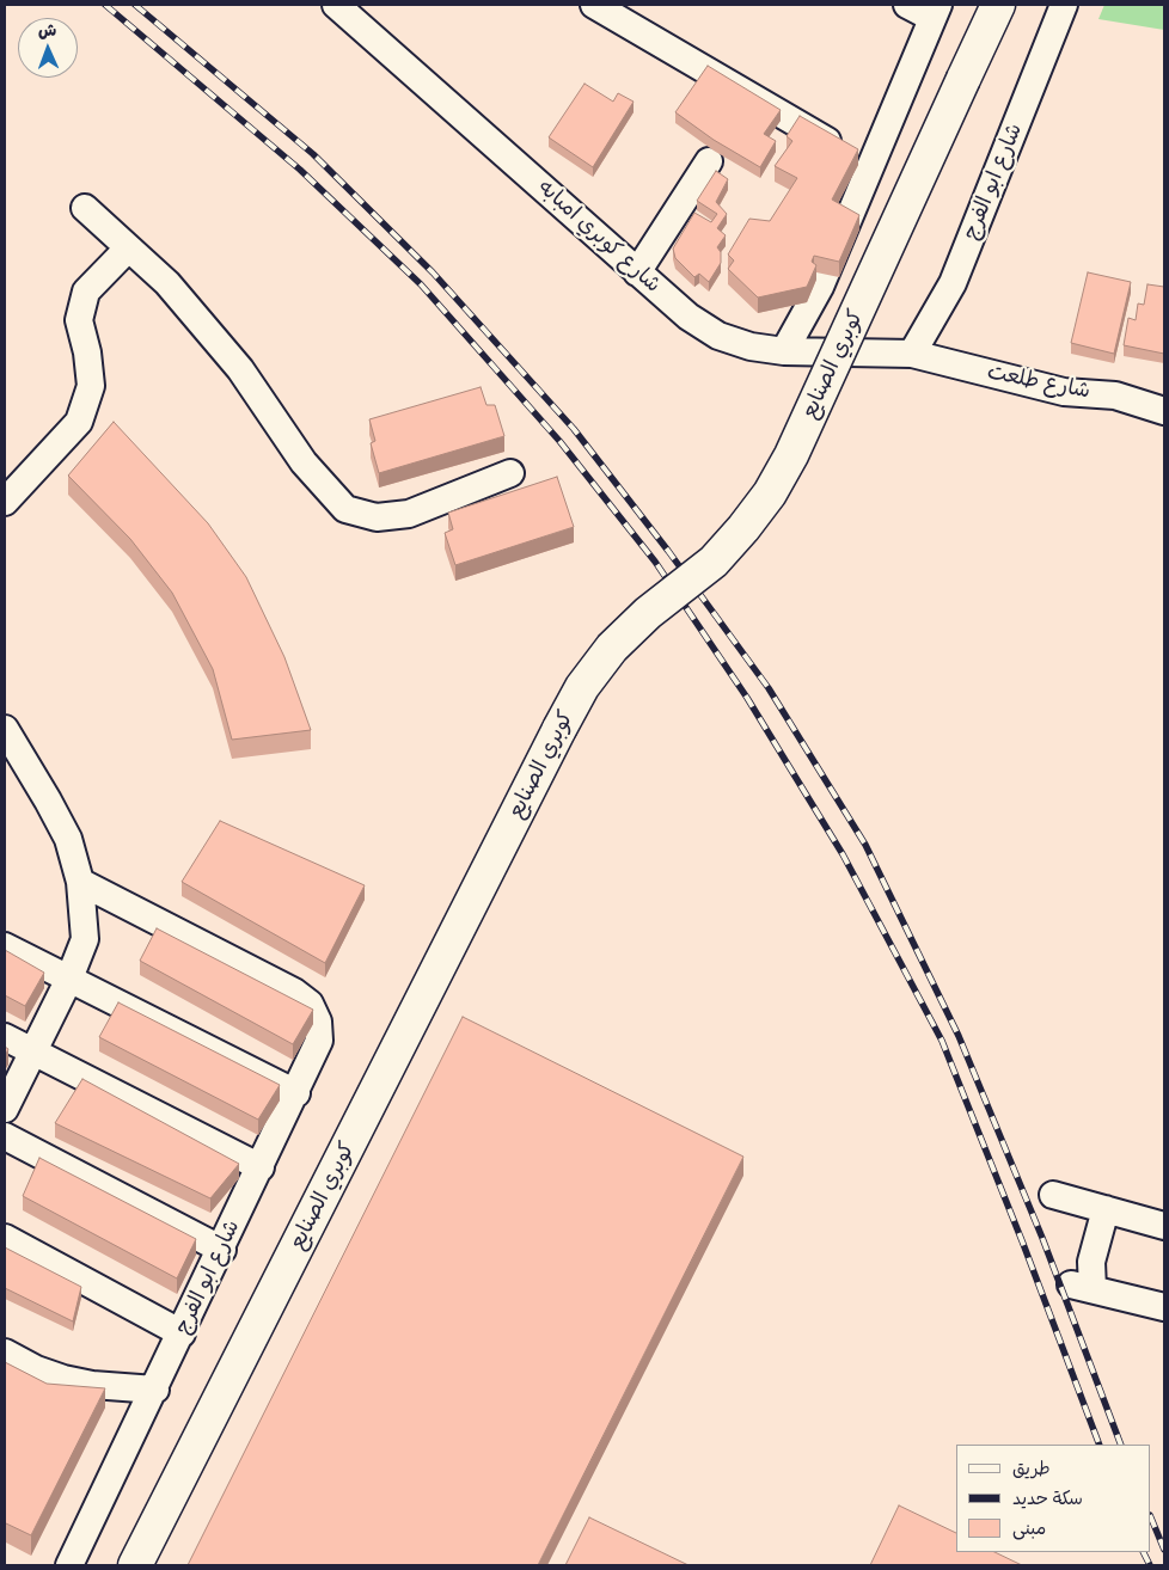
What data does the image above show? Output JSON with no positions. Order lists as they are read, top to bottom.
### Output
{
  "streets": {
    "main road": ["كوبري الصنايع"],
    "street": ["شارع ابو الفرج", "شارع كوبري امبابه", "شارع طلعت"]
  },
  "crossings": [
    ["شارع ابو الفرج", "شارع كوبري امبابه"],
    ["شارع ابو الفرج", "شارع طلعت"],
    ["شارع كوبري امبابه", "شارع طلعت"]
  ],
  "legend": ["طريق", "سكة حديد", "مبنى"],
  "north": "top"
}
